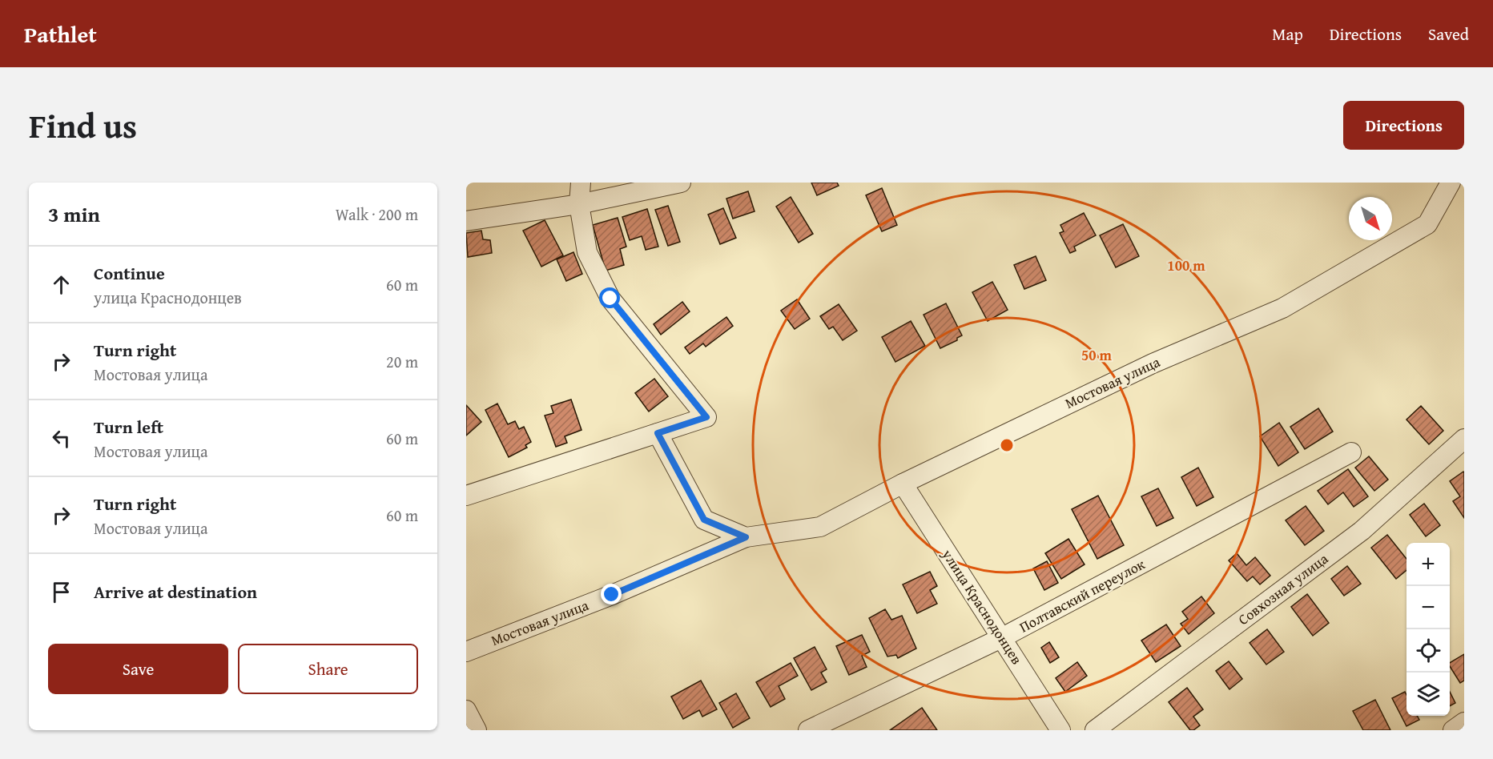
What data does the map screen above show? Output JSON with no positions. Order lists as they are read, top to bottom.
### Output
{
  "streets": {
    "street": [
      "Мостовая улица",
      "Совхозная улица",
      "Полтавский переулок",
      "улица Краснодонцев"
    ]
  },
  "crossings": [
    ["Мостовая улица", "улица Краснодонцев"],
    ["Полтавский переулок", "улица Краснодонцев"]
  ],
  "north": "bottom right",
  "page": {
    "header": "Pathlet",
    "nav": ["Map", "Directions", "Saved"],
    "title": "Find us",
    "buttons": [
      "Directions",
      ["Save", "Share"]
    ],
    "heading": ["3 min", "Walk · 200 m"],
    "list": [
      ["Continue", "улица Краснодонцев", "60 m"],
      ["Turn right", "Мостовая улица", "20 m"],
      ["Turn left", "Мостовая улица", "60 m"],
      ["Turn right", "Мостовая улица", "60 m"],
      "Arrive at destination"
    ],
    "map_buttons": ["+", "−"]
  },
  "rings": ["100 m", "50 m"]
}
